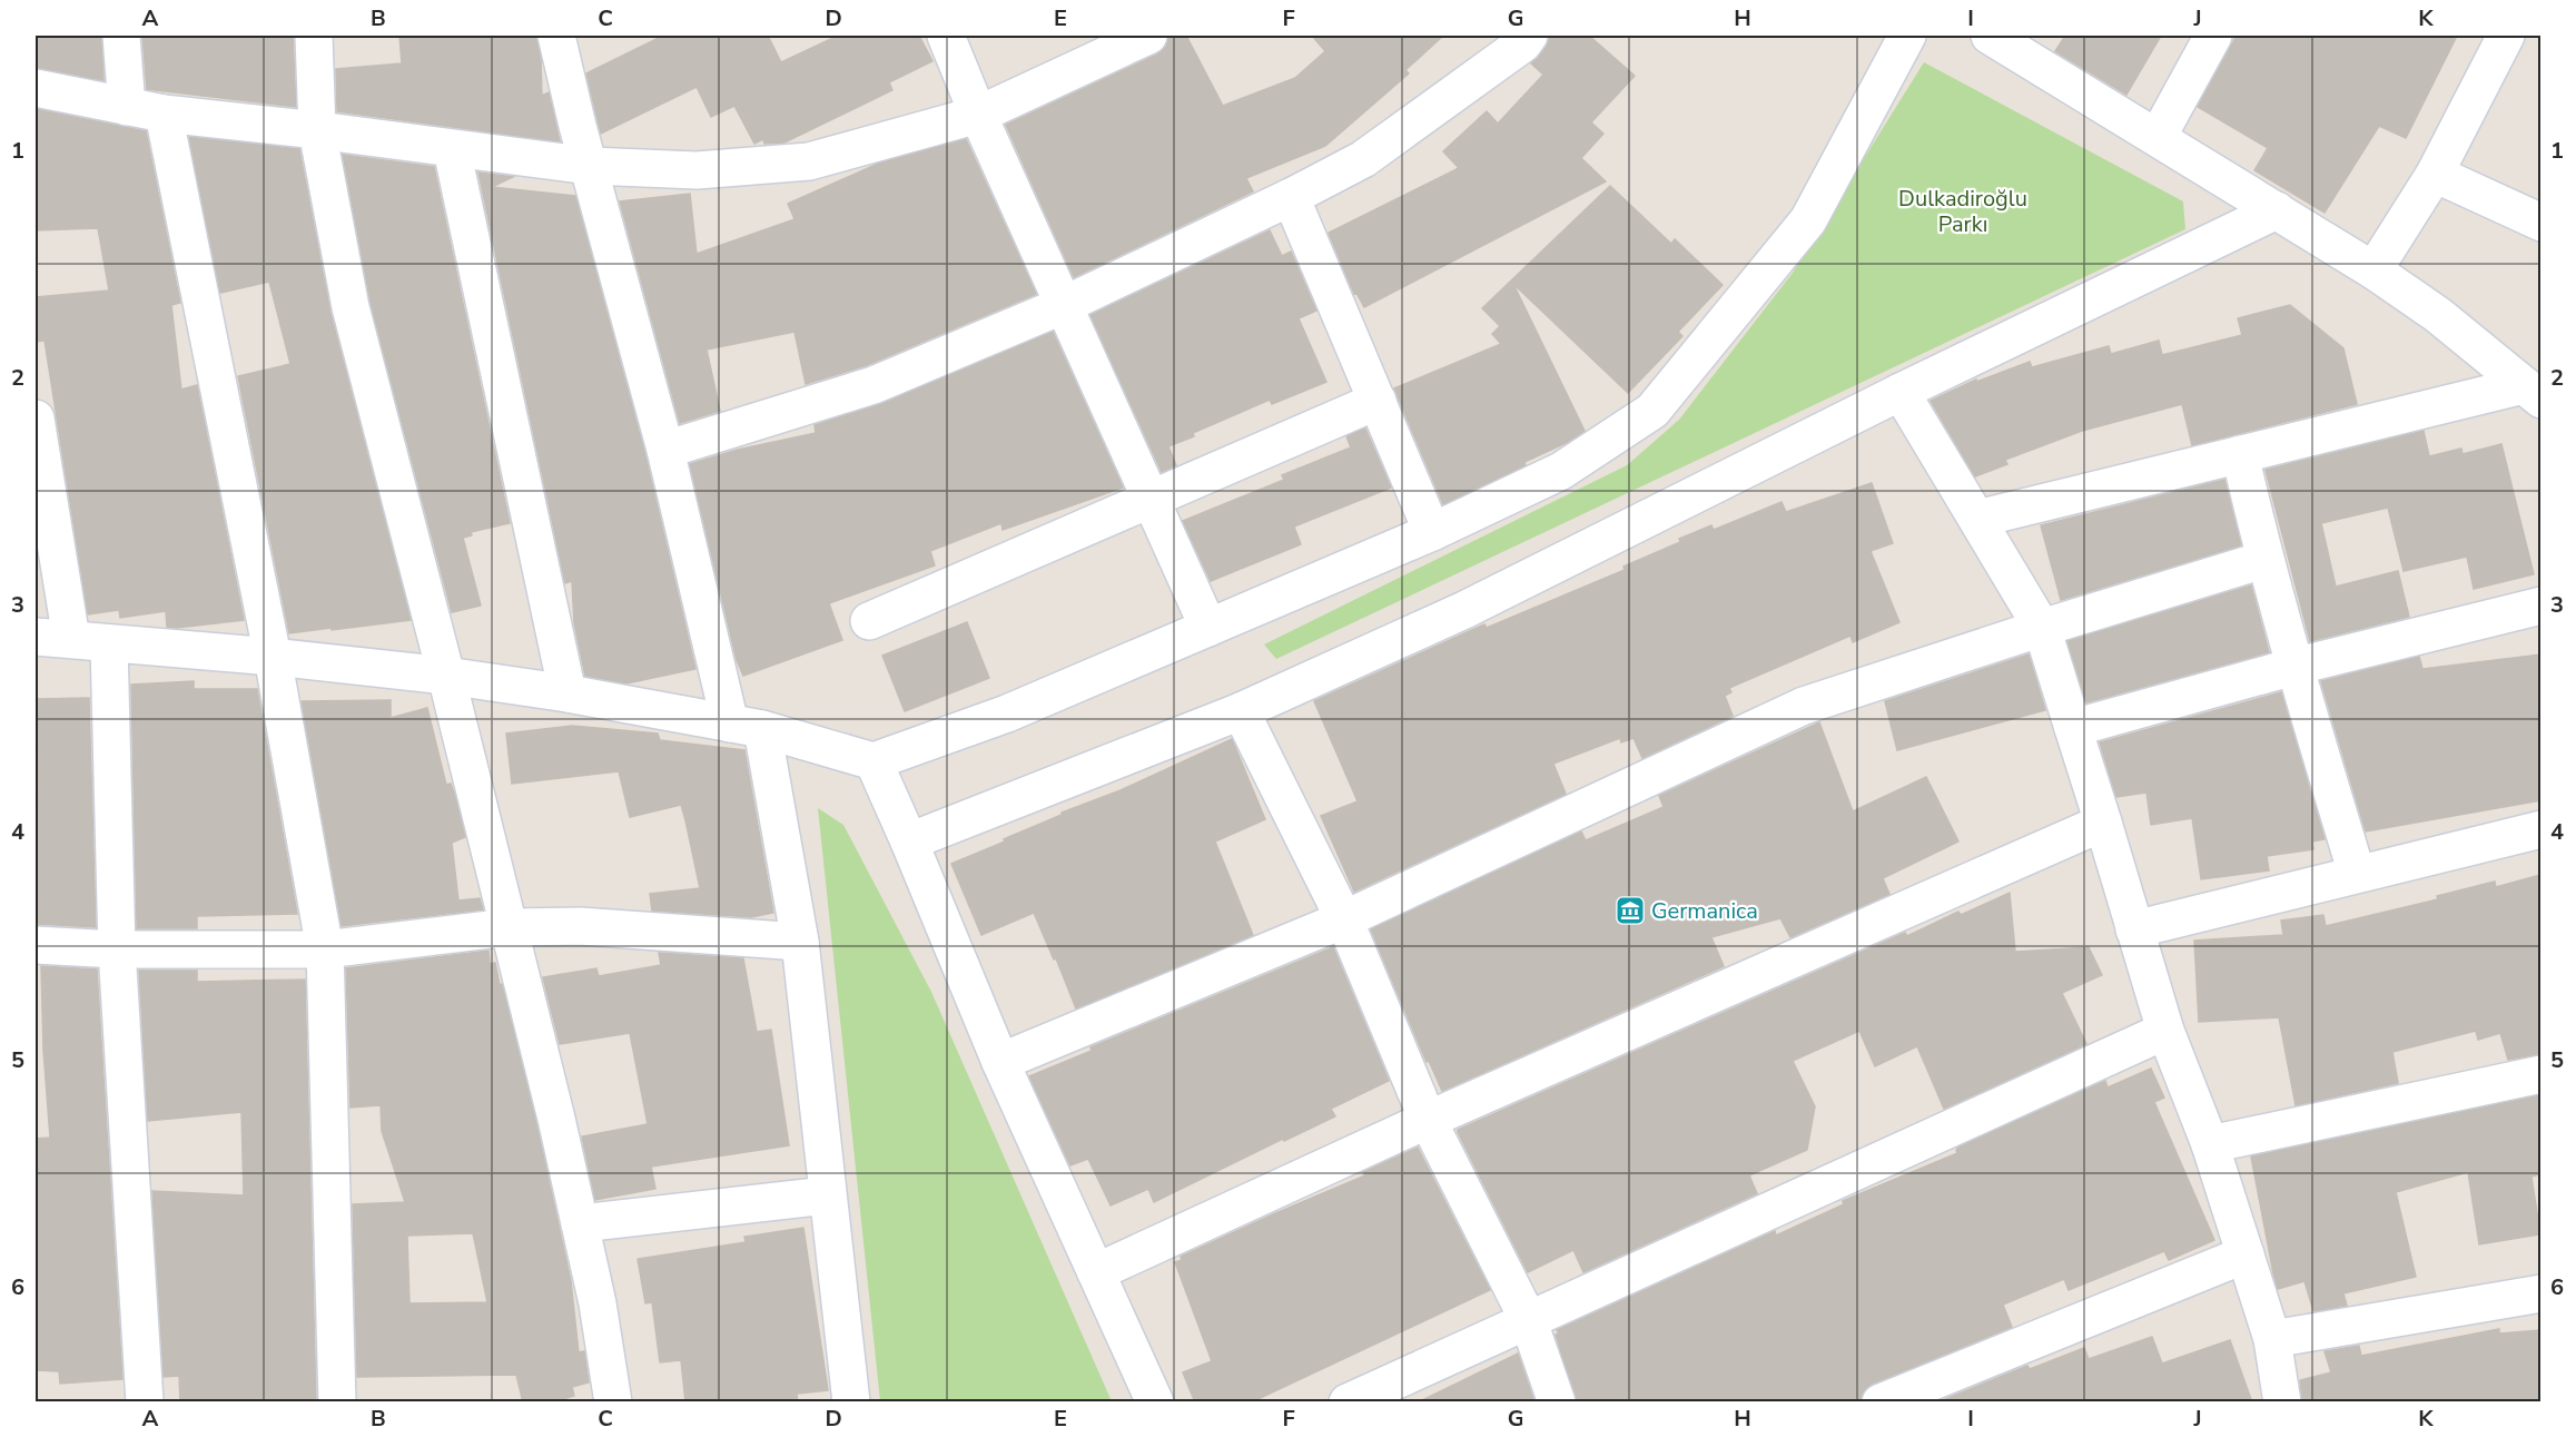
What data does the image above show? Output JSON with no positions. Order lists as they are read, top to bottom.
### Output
{
  "parks": ["Dulkadiroğlu Parkı"],
  "places": {
    "museum": ["Germanica"]
  },
  "grid": {
    "columns": [
      "A",
      "B",
      "C",
      "D",
      "E",
      "F",
      "G",
      "H",
      "I",
      "J",
      "K"
    ],
    "rows": [
      "1",
      "2",
      "3",
      "4",
      "5",
      "6"
    ]
  }
}
